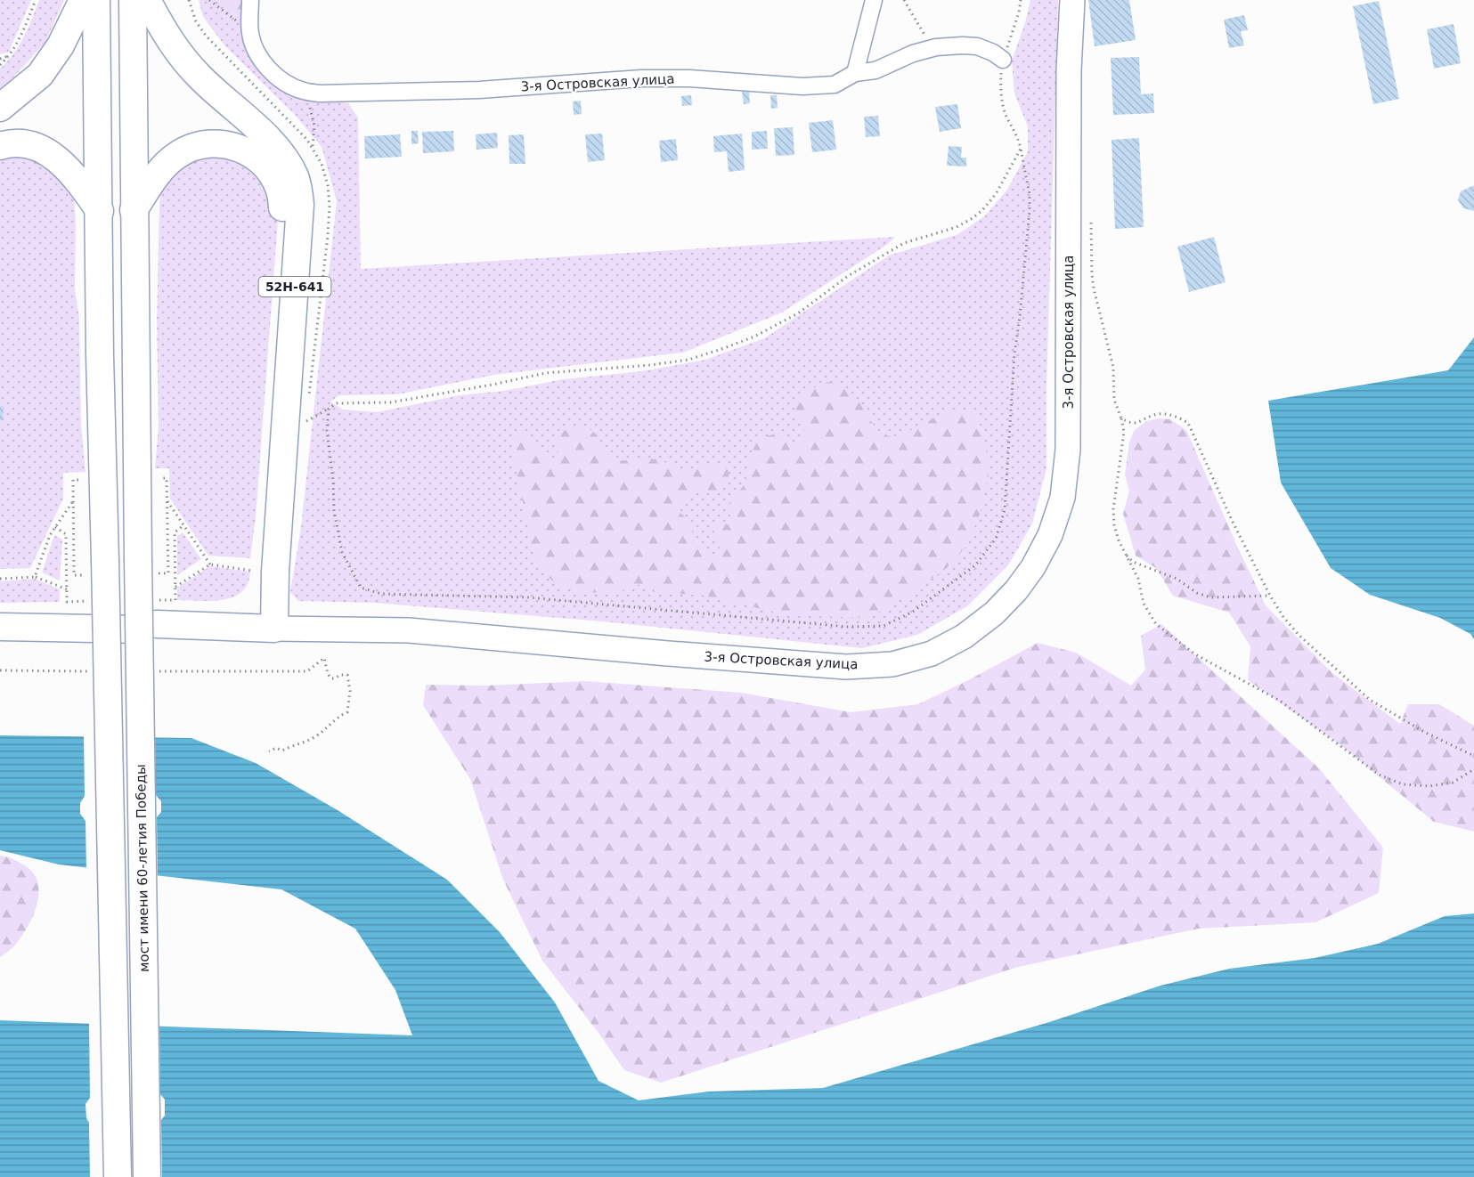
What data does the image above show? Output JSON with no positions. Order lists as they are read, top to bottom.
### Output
{
  "streets": {
    "main road": ["3-я Островская улица", "52Н-641", "мост имени 60-летия Победы"]
  },
  "crossings": [
    ["3-я Островская улица", "52Н-641"],
    ["52Н-641", "мост имени 60-летия Победы"]
  ]
}
